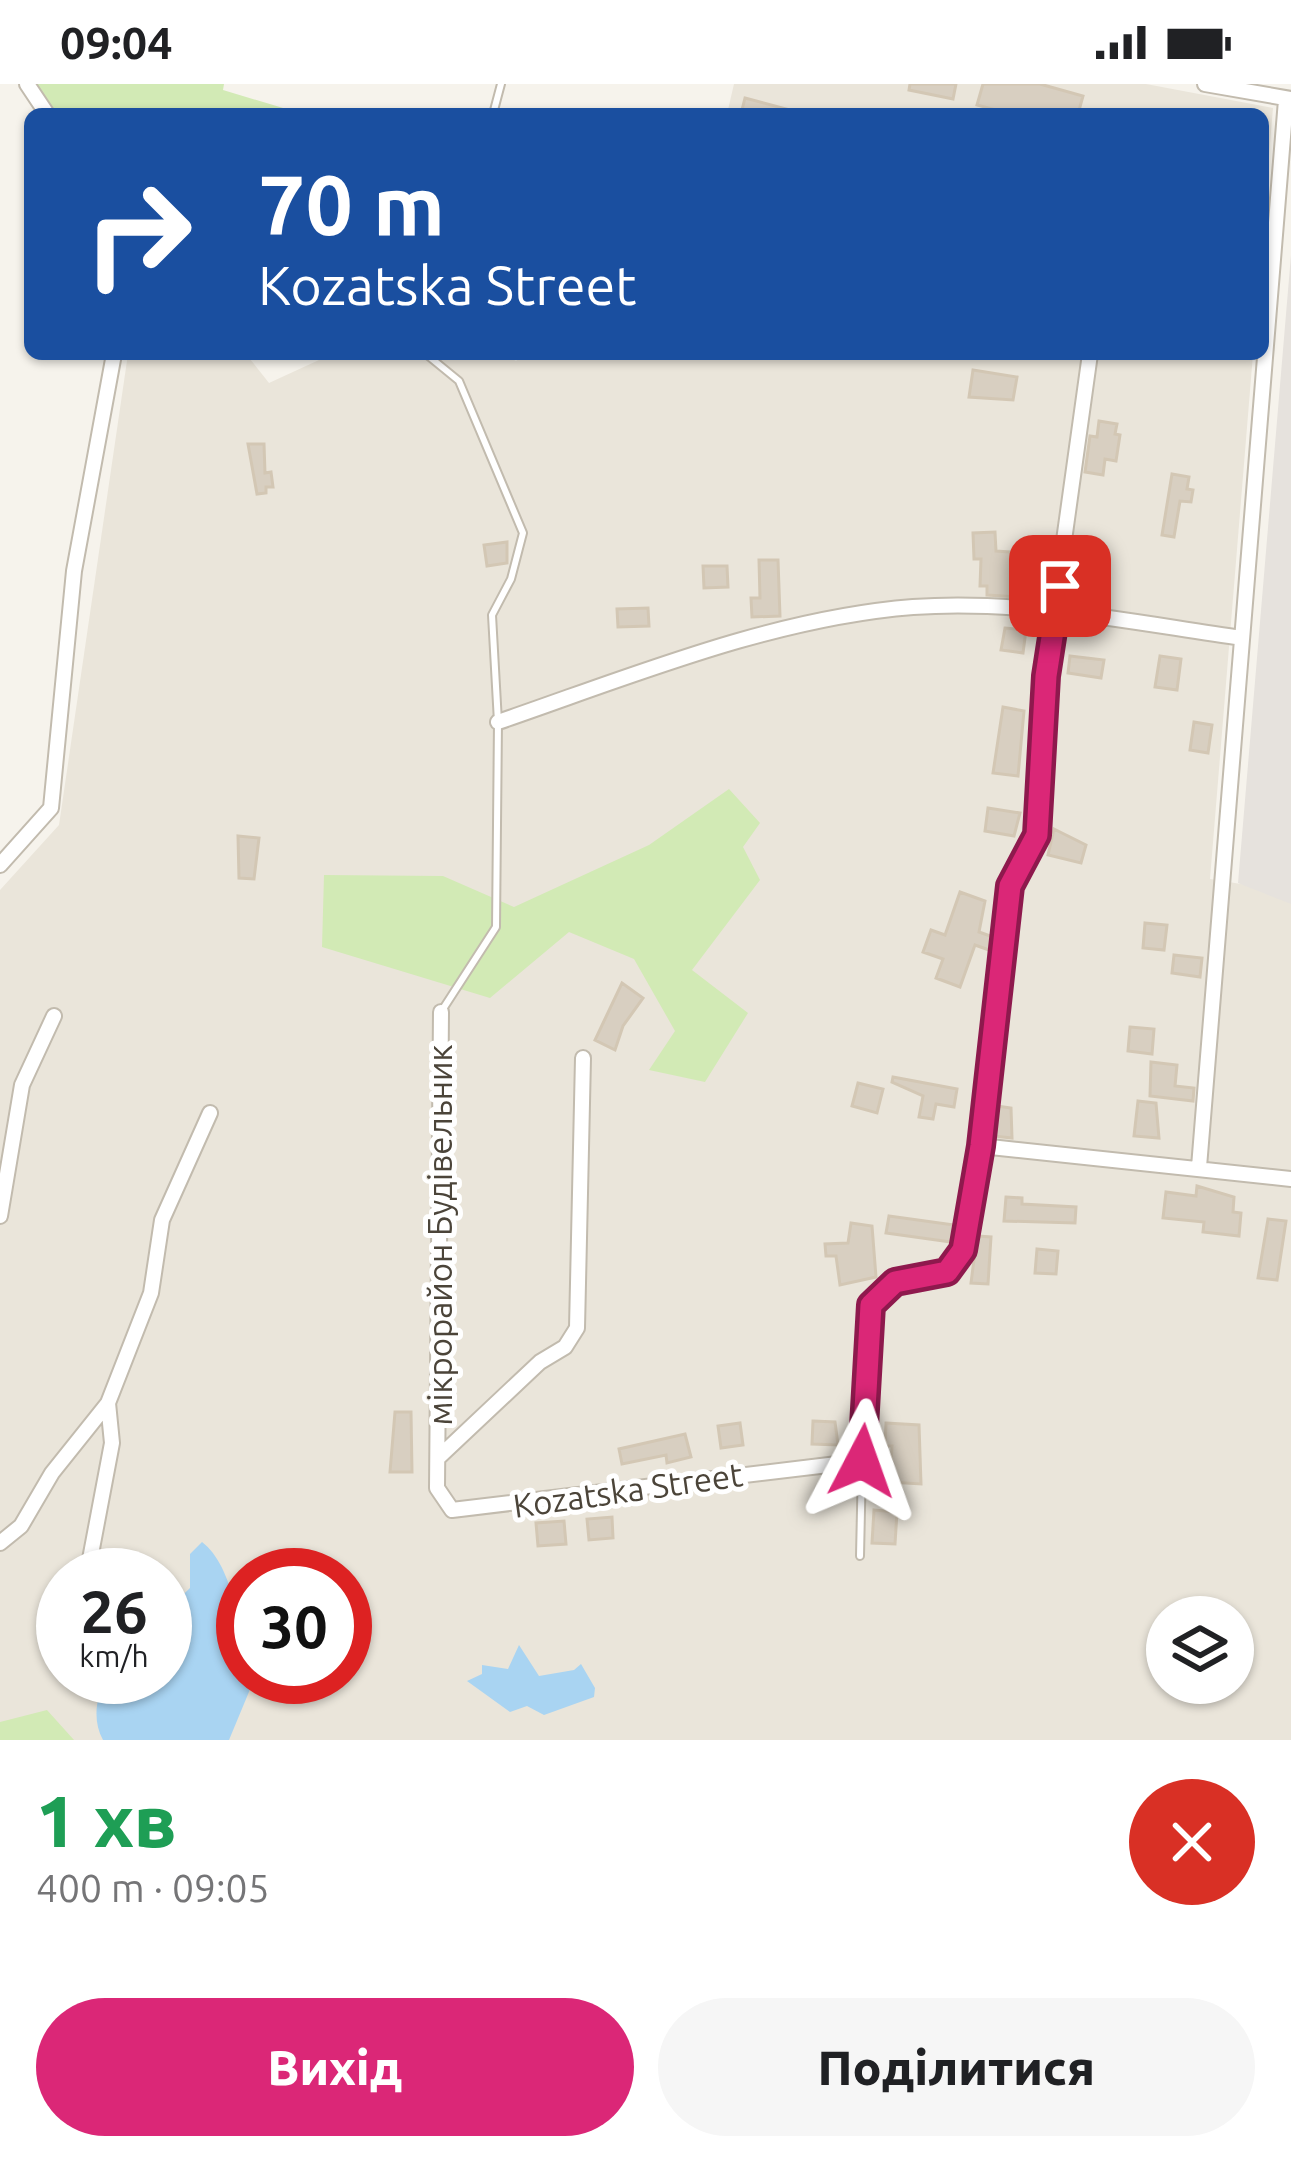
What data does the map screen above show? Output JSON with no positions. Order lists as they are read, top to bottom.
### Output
{
  "streets": {
    "street": ["мікрорайон Будівельник", "Kozatska Street"]
  },
  "crossings": [
    ["мікрорайон Будівельник", "Kozatska Street"]
  ],
  "page": {
    "status": "09:04",
    "turn": ["70 m", "Kozatska Street"],
    "speed": "26 km/h",
    "limit": "30",
    "heading": ["1 хв", "400 m · 09:05"],
    "buttons": ["Вихід", "Поділитися"]
  }
}
